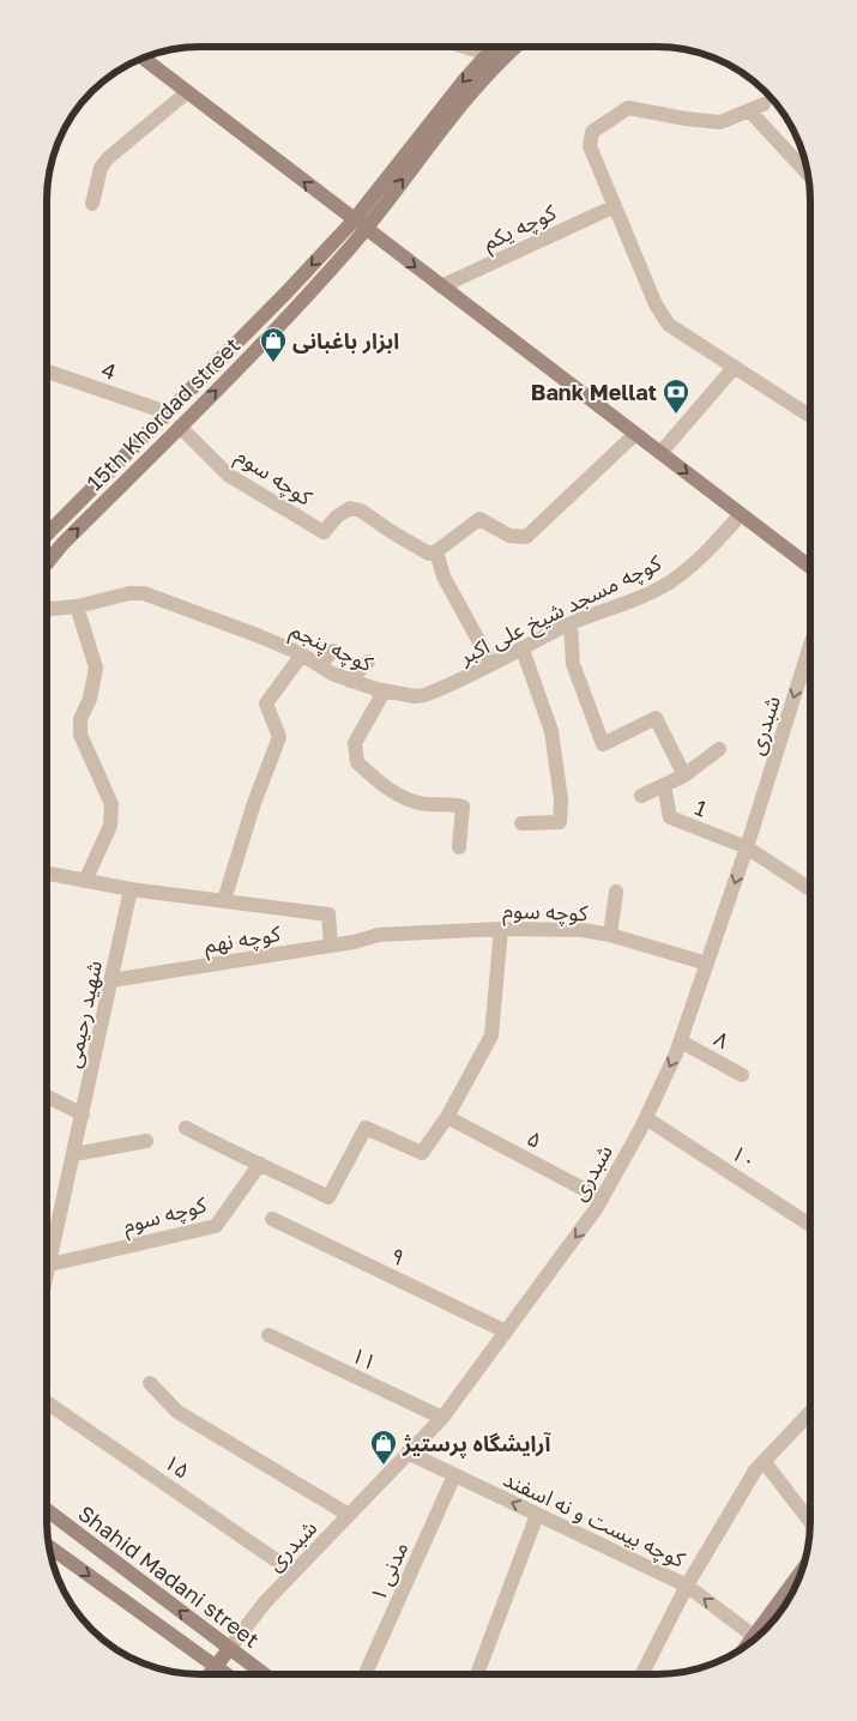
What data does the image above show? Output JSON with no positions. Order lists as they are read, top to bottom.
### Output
{
  "streets": {
    "main road": ["15th Khordad street", "Shahid Madani street"],
    "street": [
      "کوچه یکم",
      "4",
      "کوچه سوم",
      "کوچه مسجد شیخ علی اکبر",
      "کوچه پنجم",
      "شبدری",
      "1",
      "کوچه نهم",
      "شهید رحیمی",
      "۸",
      "۵",
      "۱۰",
      "۹",
      "۱۱",
      "۱۵",
      "کوچه بیست و نه اسفند",
      "مدنی ۱"
    ]
  },
  "crossings": [
    ["4", "15th Khordad street"],
    ["15th Khordad street", "کوچه سوم"],
    ["کوچه سوم", "شبدری"],
    ["کوچه سوم", "کوچه نهم"],
    ["کوچه سوم", "شهید رحیمی"],
    ["کوچه مسجد شیخ علی اکبر", "کوچه پنجم"],
    ["شبدری", "1"],
    ["شبدری", "۸"],
    ["شبدری", "۵"],
    ["شبدری", "۱۰"],
    ["شبدری", "۹"],
    ["شبدری", "۱۱"],
    ["شبدری", "۱۵"],
    ["شبدری", "کوچه بیست و نه اسفند"],
    ["شبدری", "Shahid Madani street"],
    ["کوچه نهم", "شهید رحیمی"],
    ["کوچه بیست و نه اسفند", "مدنی ۱"]
  ],
  "one_way": ["شبدری", "کوچه بیست و نه اسفند"],
  "places": {
    "shop": ["ابزار باغبانی", "آرایشگاه پرستیژ"],
    "bank": ["Bank Mellat"]
  }
}
